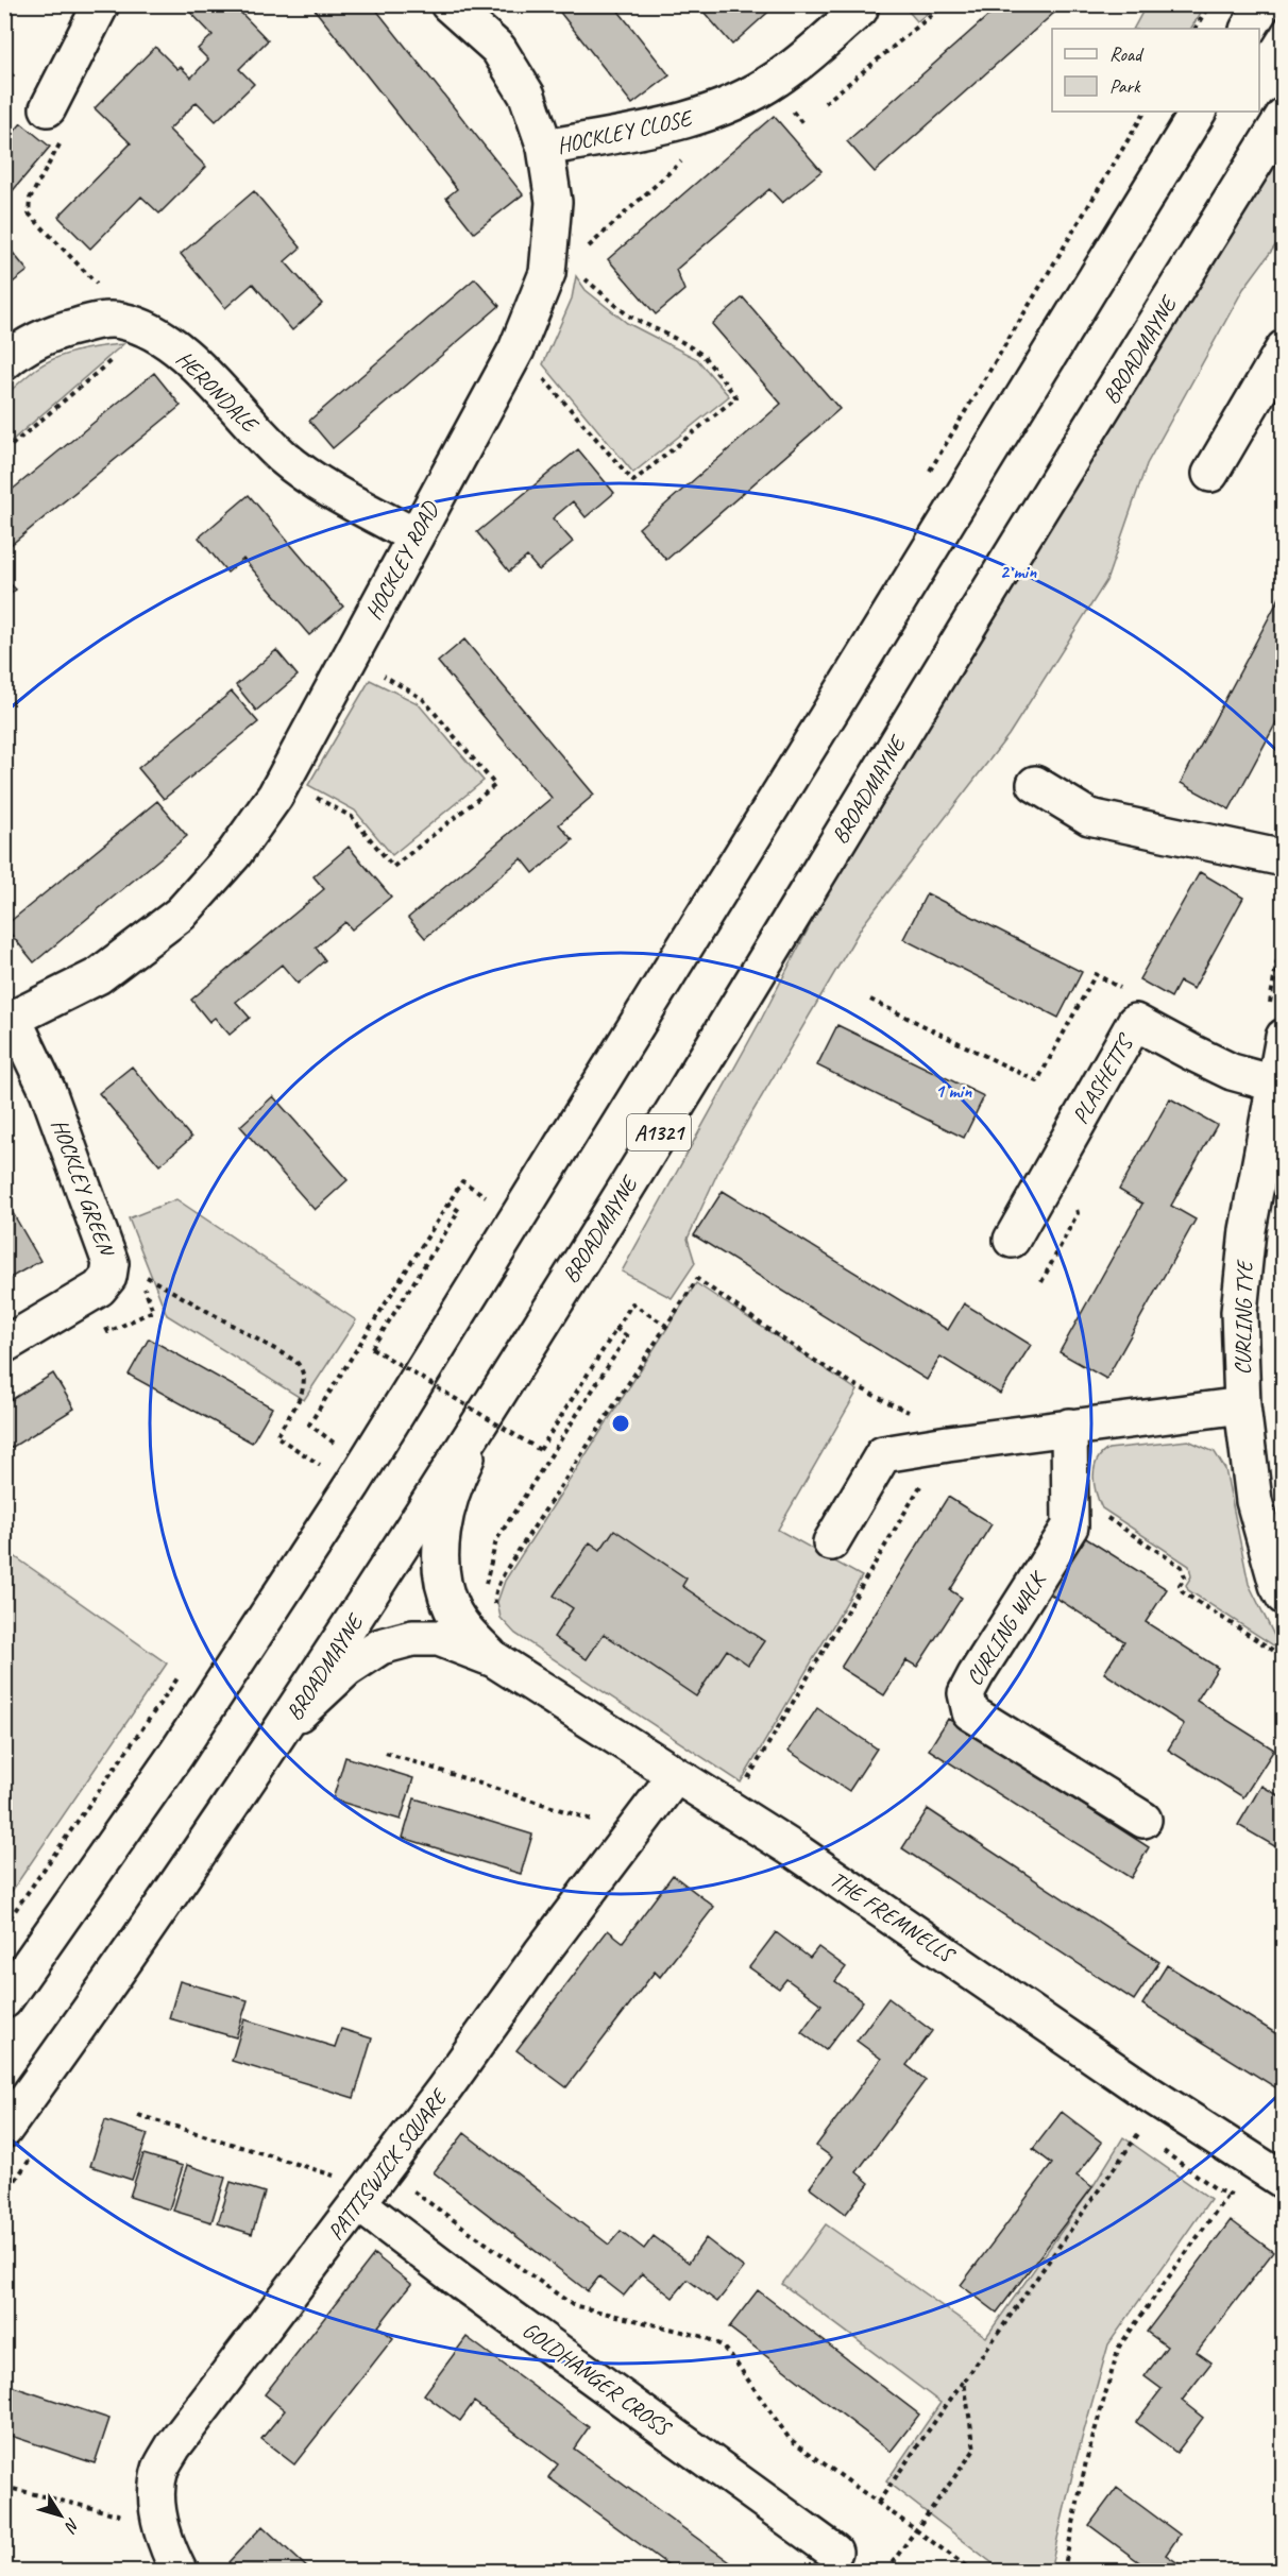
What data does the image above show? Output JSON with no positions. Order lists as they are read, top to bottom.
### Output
{
  "streets": {
    "street": [
      "HOCKLEY CLOSE",
      "BROADMAYNE",
      "HERONDALE",
      "HOCKLEY ROAD",
      "PLASHETTS",
      "A1321",
      "HOCKLEY GREEN",
      "CURLING TYE",
      "CURLING WALK",
      "THE FREMNELLS",
      "PATTISWICK SQUARE",
      "GOLDHANGER CROSS"
    ]
  },
  "crossings": [
    ["HOCKLEY CLOSE", "HOCKLEY ROAD"],
    ["BROADMAYNE", "THE FREMNELLS"],
    ["HERONDALE", "HOCKLEY ROAD"],
    ["HOCKLEY ROAD", "HOCKLEY GREEN"],
    ["PLASHETTS", "CURLING TYE"],
    ["THE FREMNELLS", "PATTISWICK SQUARE"],
    ["PATTISWICK SQUARE", "GOLDHANGER CROSS"]
  ],
  "legend": ["Road", "Park"],
  "north": "bottom right",
  "rings": ["2 min", "1 min"]
}
